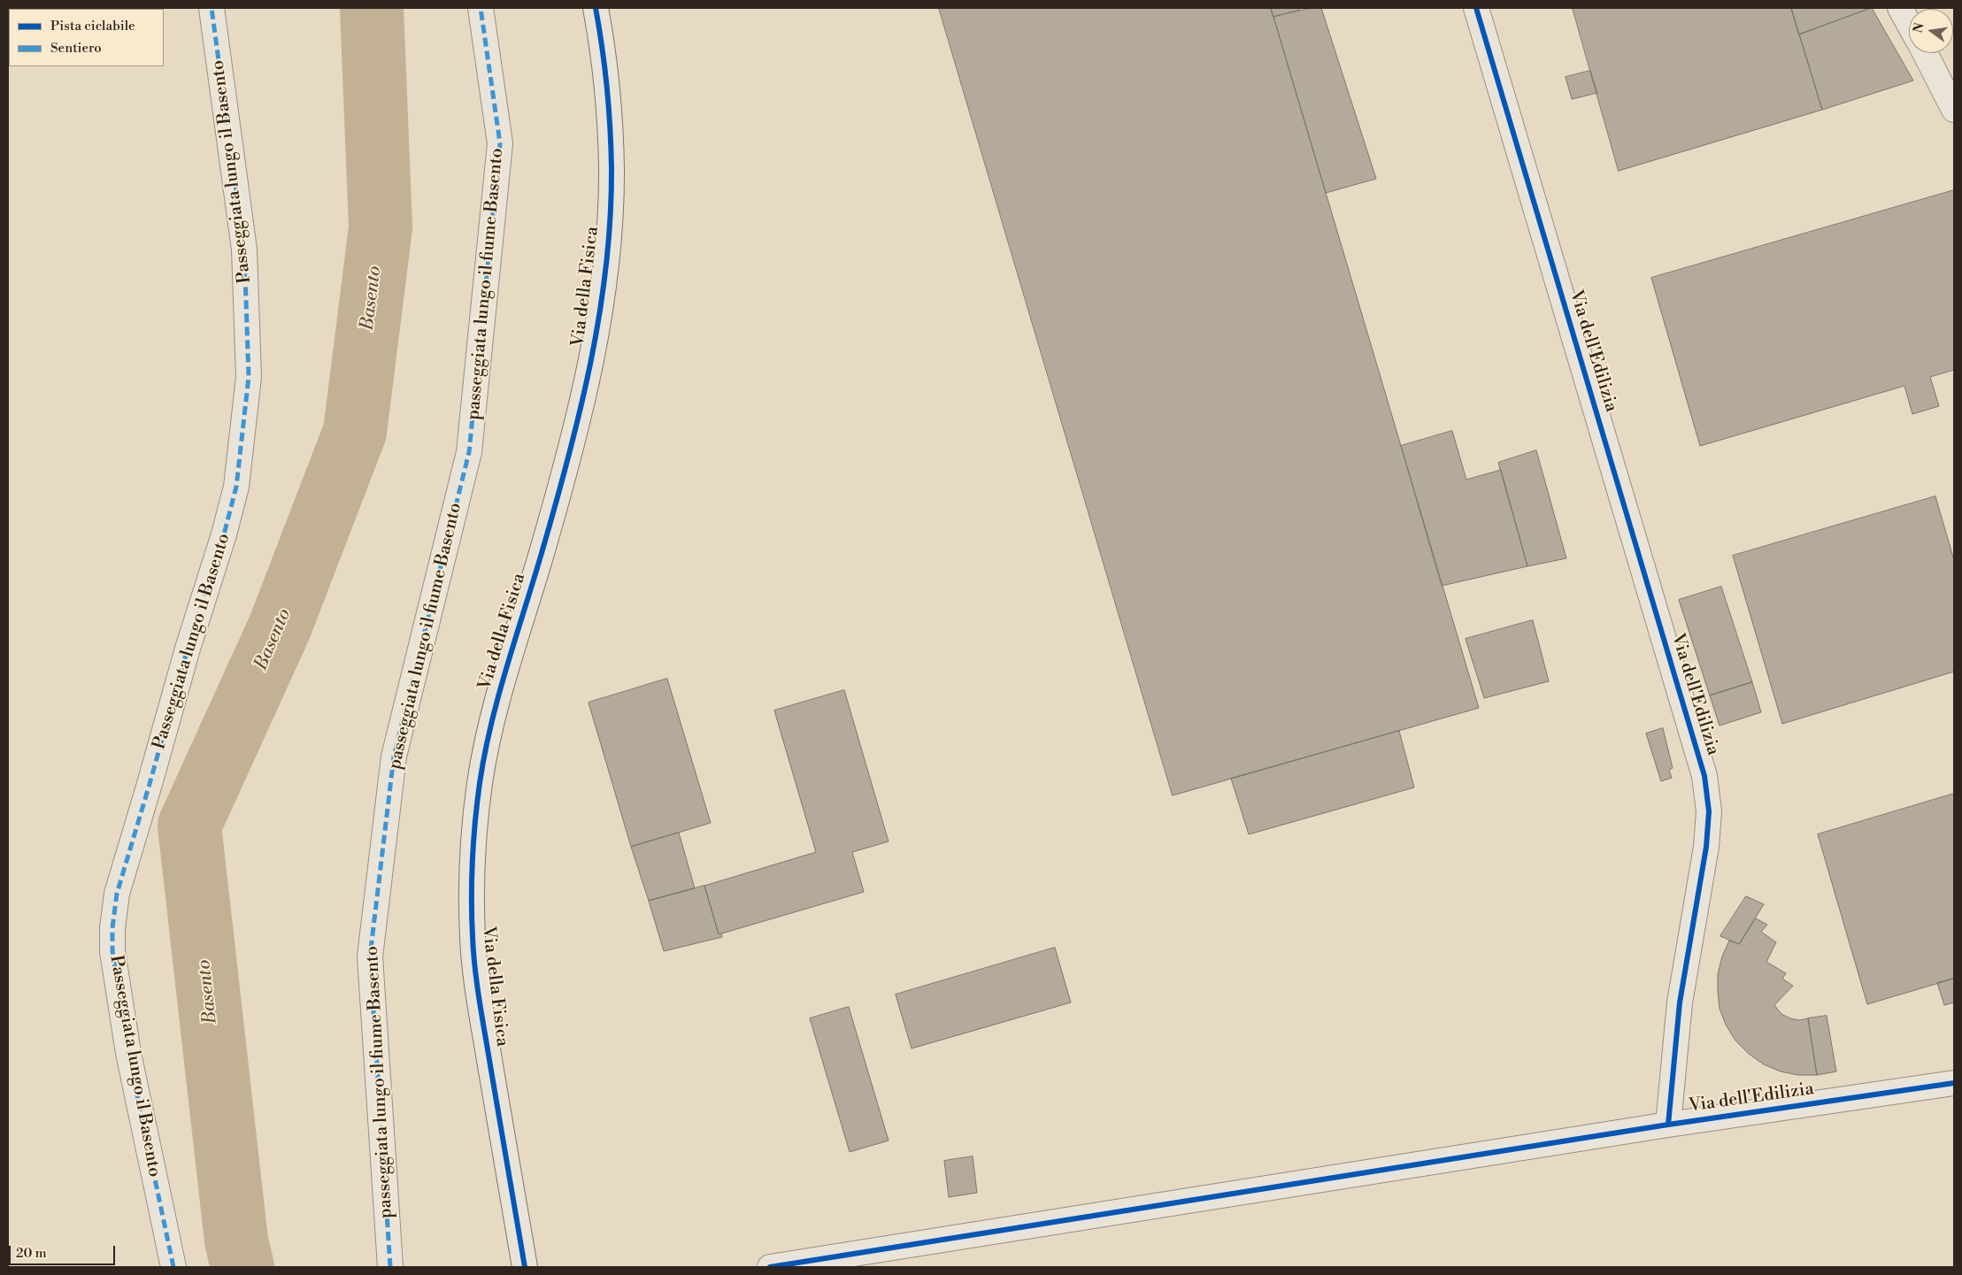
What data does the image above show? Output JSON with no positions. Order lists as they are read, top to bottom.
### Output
{
  "streets": {
    "street": [
      "Passeggiata lungo il Basento",
      "passeggiata lungo il fiume Basento",
      "Via della Fisica",
      "Via dell'Edilizia"
    ]
  },
  "water": ["Basento"],
  "legend": ["Pista ciclabile", "Sentiero"],
  "scale_bar": "20 m",
  "north": "left"
}
